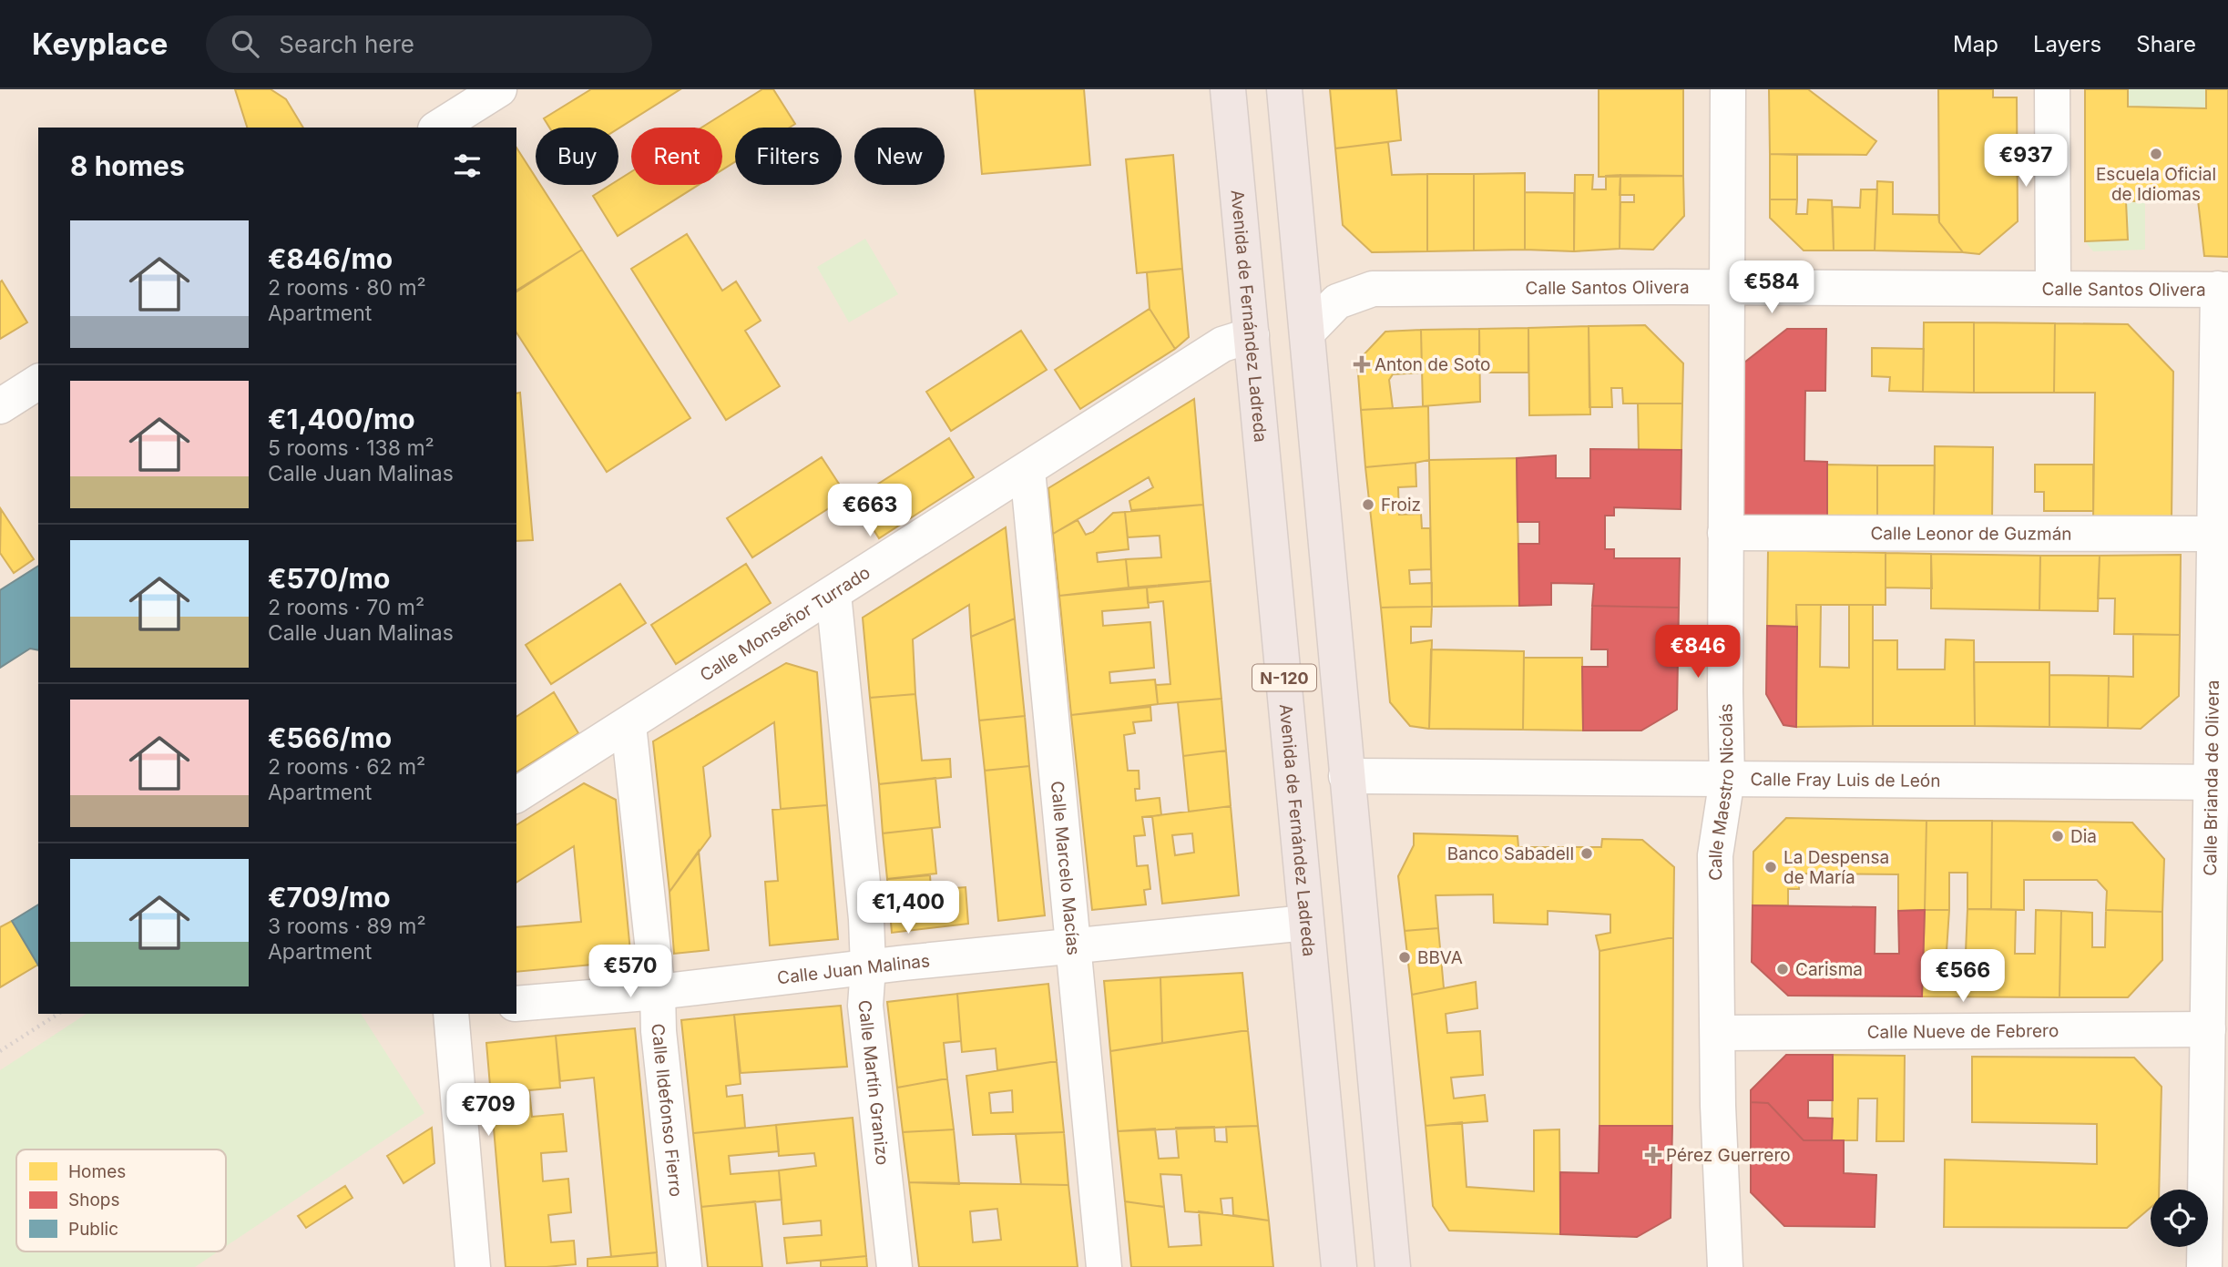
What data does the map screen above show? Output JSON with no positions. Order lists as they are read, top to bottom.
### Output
{
  "streets": {
    "highway": ["Avenida de Fernández Ladreda", "N-120"],
    "street": [
      "Calle Santos Olivera",
      "Calle Leonor de Guzmán",
      "Calle Monseñor Turrado",
      "Calle Brianda de Olivera",
      "Calle Fray Luis de León",
      "Calle Maestro Nicolás",
      "Calle Marcelo Macías",
      "Calle Juan Malinas",
      "Calle Nueve de Febrero",
      "Calle Martín Granizo",
      "Calle Ildefonso Fierro"
    ]
  },
  "crossings": [
    ["Calle Santos Olivera", "N-120"],
    ["Calle Santos Olivera", "Calle Brianda de Olivera"],
    ["Calle Santos Olivera", "Calle Maestro Nicolás"],
    ["Avenida de Fernández Ladreda", "Calle Monseñor Turrado"],
    ["Avenida de Fernández Ladreda", "Calle Juan Malinas"],
    ["Calle Leonor de Guzmán", "Calle Brianda de Olivera"],
    ["Calle Leonor de Guzmán", "Calle Maestro Nicolás"],
    ["Calle Monseñor Turrado", "Calle Marcelo Macías"],
    ["Calle Monseñor Turrado", "Calle Martín Granizo"],
    ["Calle Monseñor Turrado", "Calle Ildefonso Fierro"],
    ["N-120", "Calle Fray Luis de León"],
    ["Calle Brianda de Olivera", "Calle Fray Luis de León"],
    ["Calle Brianda de Olivera", "Calle Nueve de Febrero"],
    ["Calle Fray Luis de León", "Calle Maestro Nicolás"],
    ["Calle Maestro Nicolás", "Calle Nueve de Febrero"],
    ["Calle Marcelo Macías", "Calle Juan Malinas"],
    ["Calle Juan Malinas", "Calle Martín Granizo"],
    ["Calle Juan Malinas", "Calle Ildefonso Fierro"]
  ],
  "places": {
    "other": [
      "Escuela Oficial de Idiomas",
      "Froiz",
      "Dia",
      "Banco Sabadell",
      "La Despensa de María",
      "BBVA",
      "Carisma"
    ],
    "health": ["Anton de Soto", "Pérez Guerrero"]
  },
  "legend": ["Homes", "Shops", "Public"],
  "page": {
    "header": "Keyplace",
    "search": "Search here",
    "nav": ["Map", "Layers", "Share"],
    "chip": [
      "Buy",
      "Rent",
      "Filters",
      "New"
    ],
    "heading": "8 homes",
    "price": [
      "€937",
      "€584",
      "€663",
      "€846",
      "€1,400",
      "€570",
      "€566",
      "€709"
    ],
    "list": [
      {
        "name": "€846/mo",
        "note": "2 rooms · 80 m² · Apartment"
      },
      {
        "name": "€1,400/mo",
        "note": "5 rooms · 138 m² · Calle Juan Malinas"
      },
      {
        "name": "€570/mo",
        "note": "2 rooms · 70 m² · Calle Juan Malinas"
      },
      {
        "name": "€566/mo",
        "note": "2 rooms · 62 m² · Apartment"
      },
      {
        "name": "€709/mo",
        "note": "3 rooms · 89 m² · Apartment"
      }
    ]
  }
}
